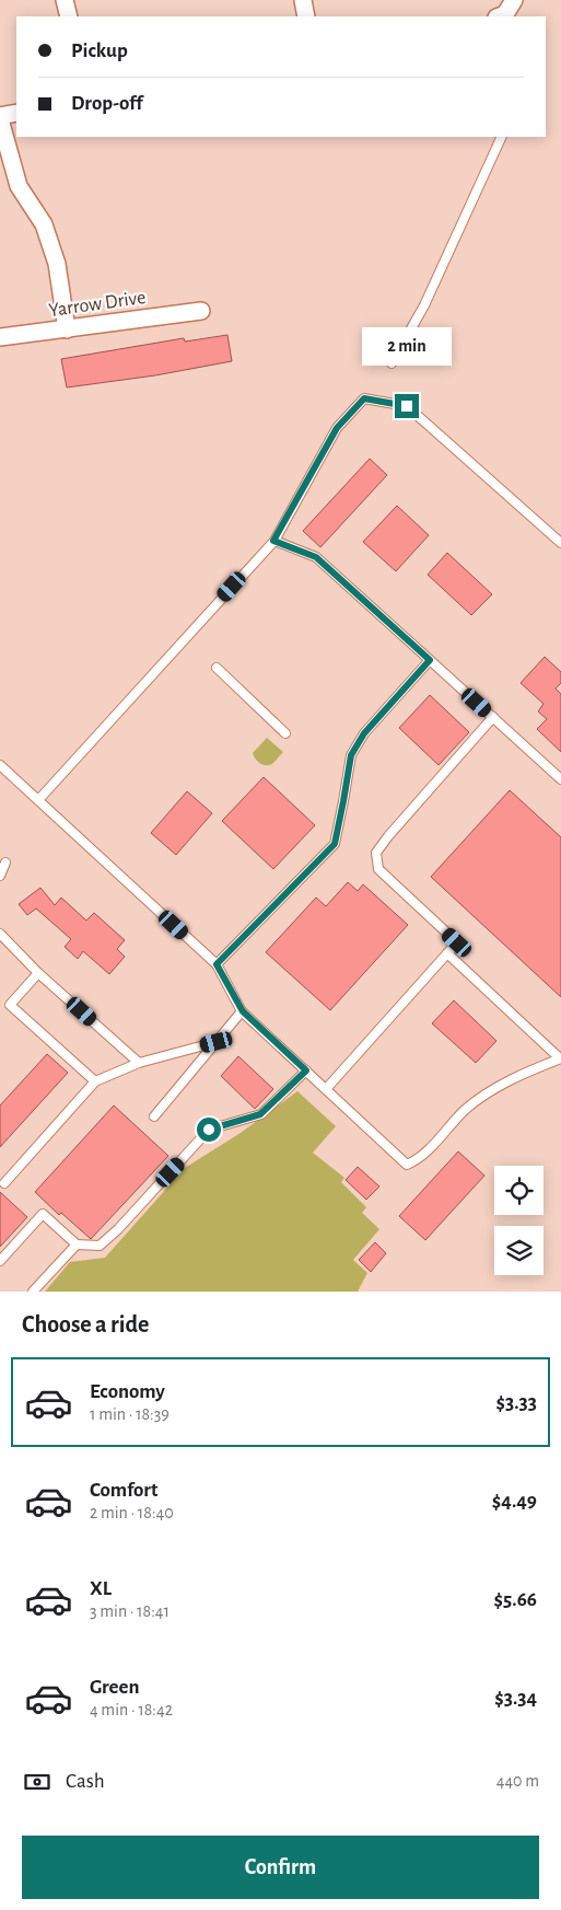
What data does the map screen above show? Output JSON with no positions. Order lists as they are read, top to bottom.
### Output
{
  "streets": {
    "street": ["Yarrow Drive"]
  },
  "page": {
    "banner": ["Pickup", "Drop-off"],
    "bubble": "2 min",
    "heading": "Choose a ride",
    "list": [
      {
        "name": "Economy",
        "note": "1 min · 18:39",
        "value": "$3.33"
      },
      {
        "name": "Comfort",
        "note": "2 min · 18:40",
        "value": "$4.49"
      },
      {
        "name": "XL",
        "note": "3 min · 18:41",
        "value": "$5.66"
      },
      {
        "name": "Green",
        "note": "4 min · 18:42",
        "value": "$3.34"
      }
    ],
    "pay": ["Cash", "440 m"],
    "buttons": "Confirm"
  }
}
